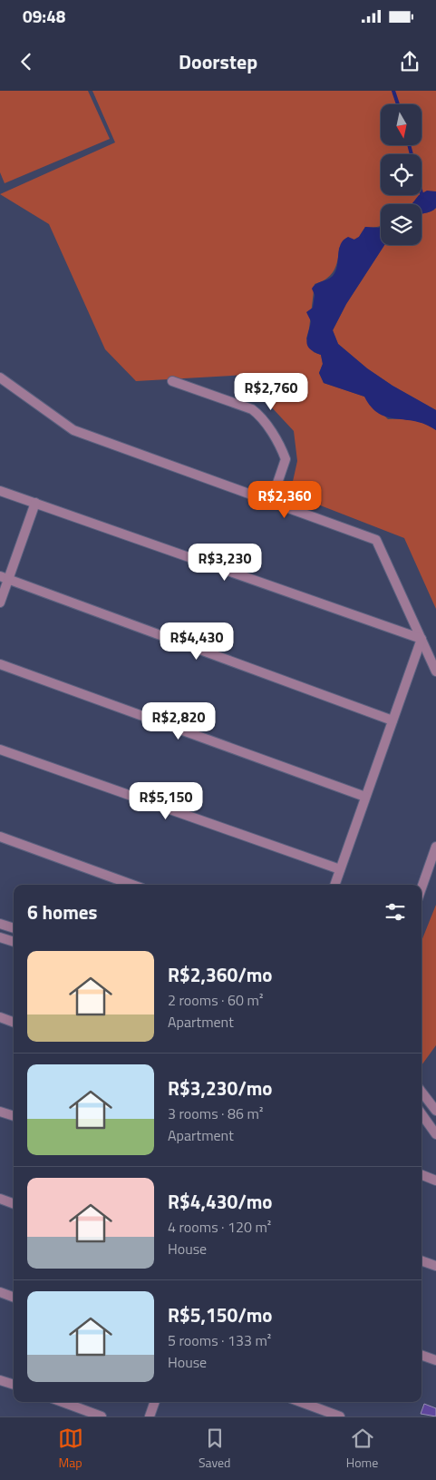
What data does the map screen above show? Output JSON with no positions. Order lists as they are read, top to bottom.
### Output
{
  "north": "bottom",
  "page": {
    "status": "09:48",
    "header": "Doorstep",
    "price": [
      "R$2,760",
      "R$2,360",
      "R$3,230",
      "R$4,430",
      "R$2,820",
      "R$5,150"
    ],
    "heading": "6 homes",
    "list": [
      {
        "name": "R$2,360/mo",
        "note": "2 rooms · 60 m² · Apartment"
      },
      {
        "name": "R$3,230/mo",
        "note": "3 rooms · 86 m² · Apartment"
      },
      {
        "name": "R$4,430/mo",
        "note": "4 rooms · 120 m² · House"
      },
      {
        "name": "R$5,150/mo",
        "note": "5 rooms · 133 m² · House"
      }
    ],
    "tabs": ["Map", "Saved", "Home"]
  }
}
